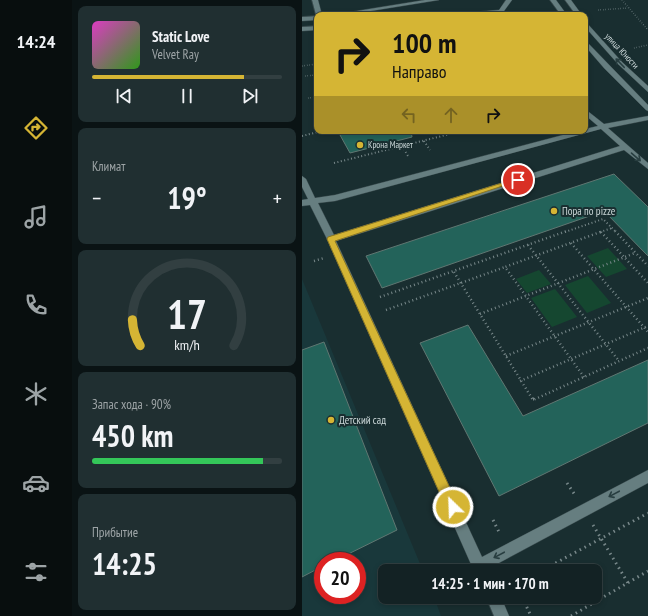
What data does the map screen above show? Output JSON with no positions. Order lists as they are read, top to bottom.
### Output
{
  "streets": {
    "street": ["улица Юности"]
  },
  "places": ["Крона Маркет", "Пора по pizze", "Детский сад"],
  "page": {
    "tabs": "14:24",
    "turn": ["100 m", "Направо"],
    "song": ["Static Love", "Velvet Ray"],
    "tile": [
      "Климат",
      ["Запас хода · 90%", "450 km"],
      ["Прибытие", "14:25"]
    ],
    "heat": ["−", "19°", "+"],
    "limit": "20",
    "trip": "14:25 · 1 мин · 170 m",
    "gauge": ["17", "km/h"]
  }
}
